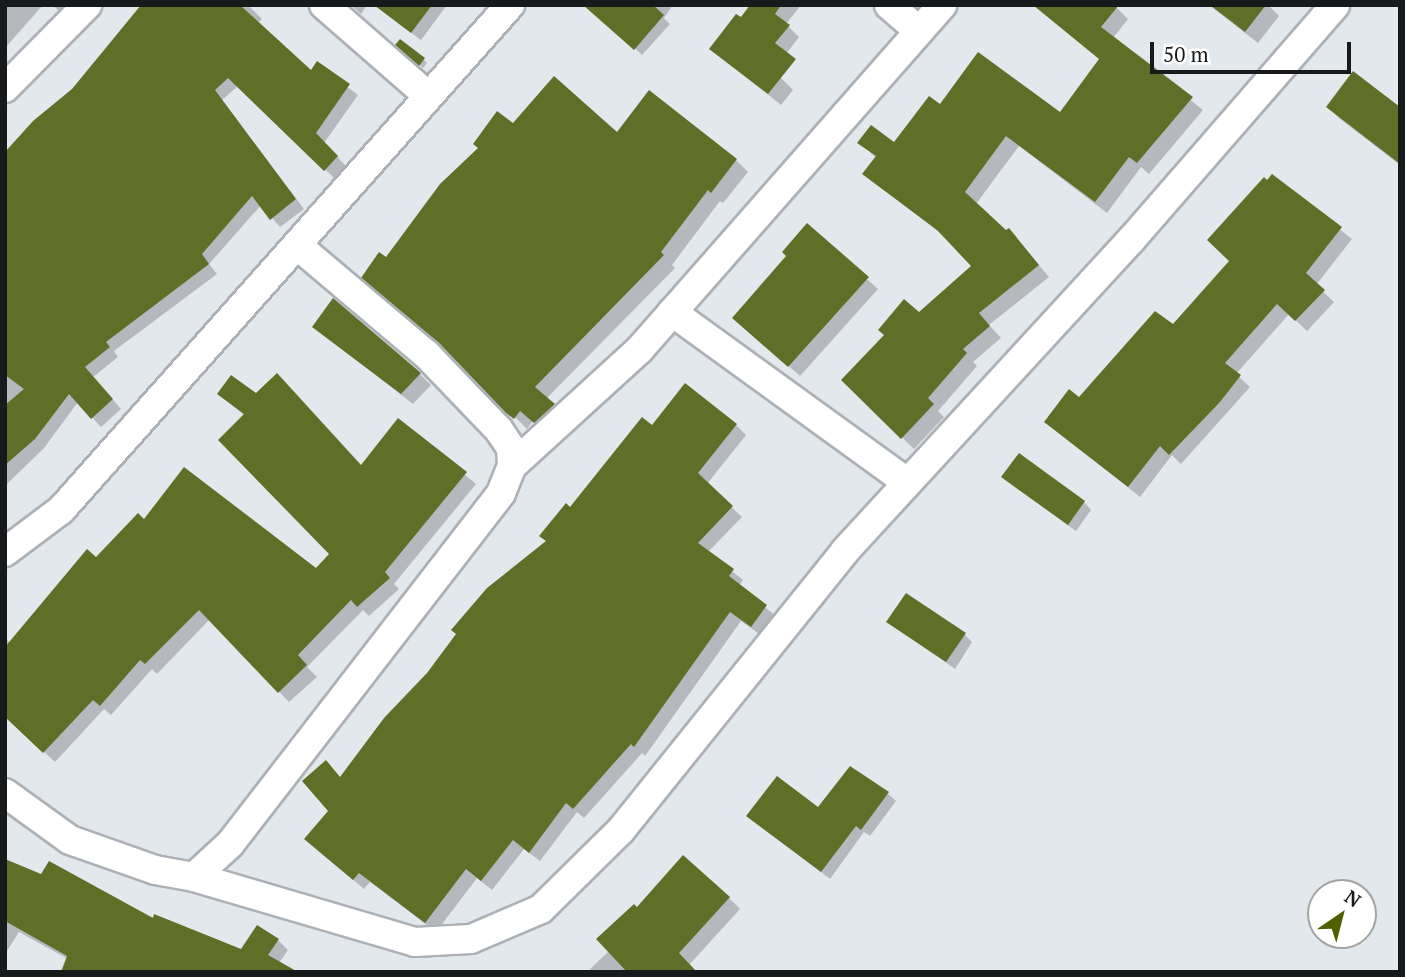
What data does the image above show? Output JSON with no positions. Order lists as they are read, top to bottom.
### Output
{
  "scale_bar": "50 m",
  "north": "top right"
}
